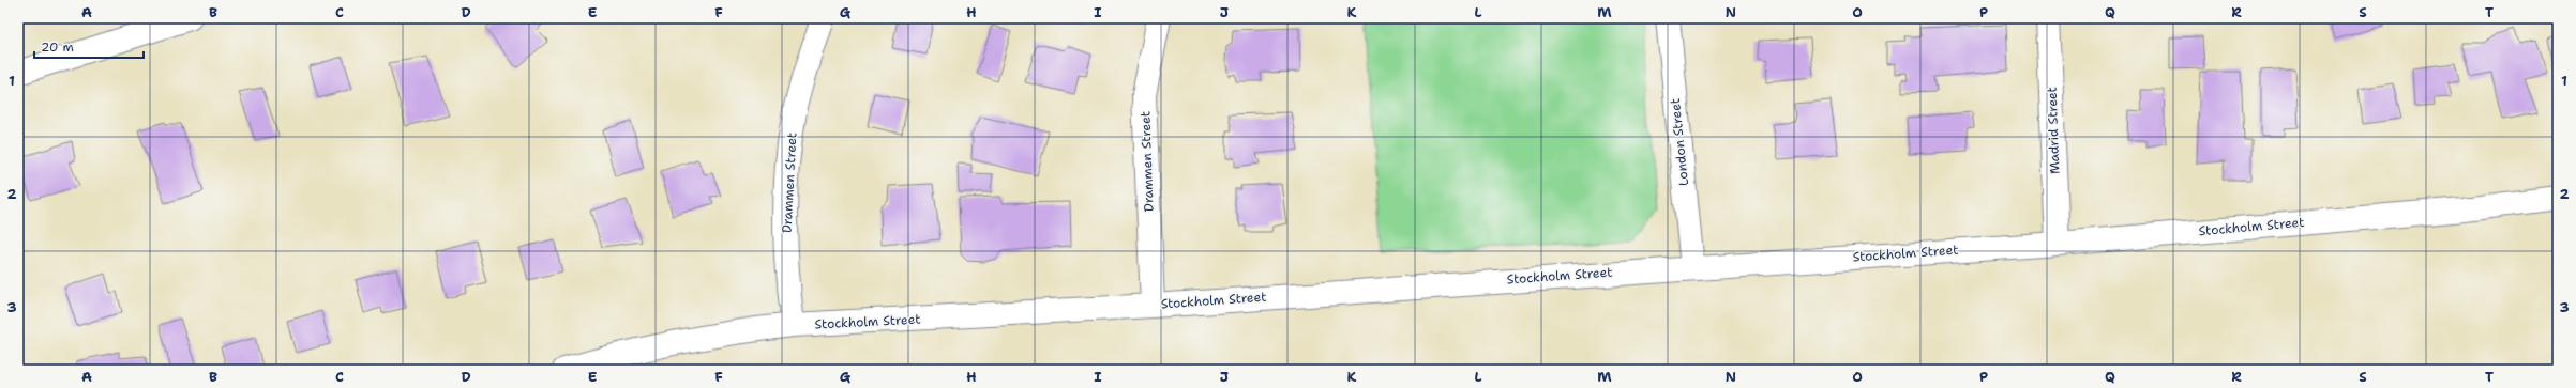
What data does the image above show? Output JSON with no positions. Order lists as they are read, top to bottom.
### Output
{
  "streets": {
    "street": [
      "Madrid Street",
      "London Street",
      "Drammen Street",
      "Stockholm Street"
    ]
  },
  "crossings": [
    ["Madrid Street", "Stockholm Street"],
    ["London Street", "Stockholm Street"],
    ["Drammen Street", "Stockholm Street"]
  ],
  "scale_bar": "20 m",
  "grid": {
    "columns": [
      "A",
      "B",
      "C",
      "D",
      "E",
      "F",
      "G",
      "H",
      "I",
      "J",
      "K",
      "L",
      "M",
      "N",
      "O",
      "P",
      "Q",
      "R",
      "S",
      "T"
    ],
    "rows": ["1", "2", "3"]
  }
}
